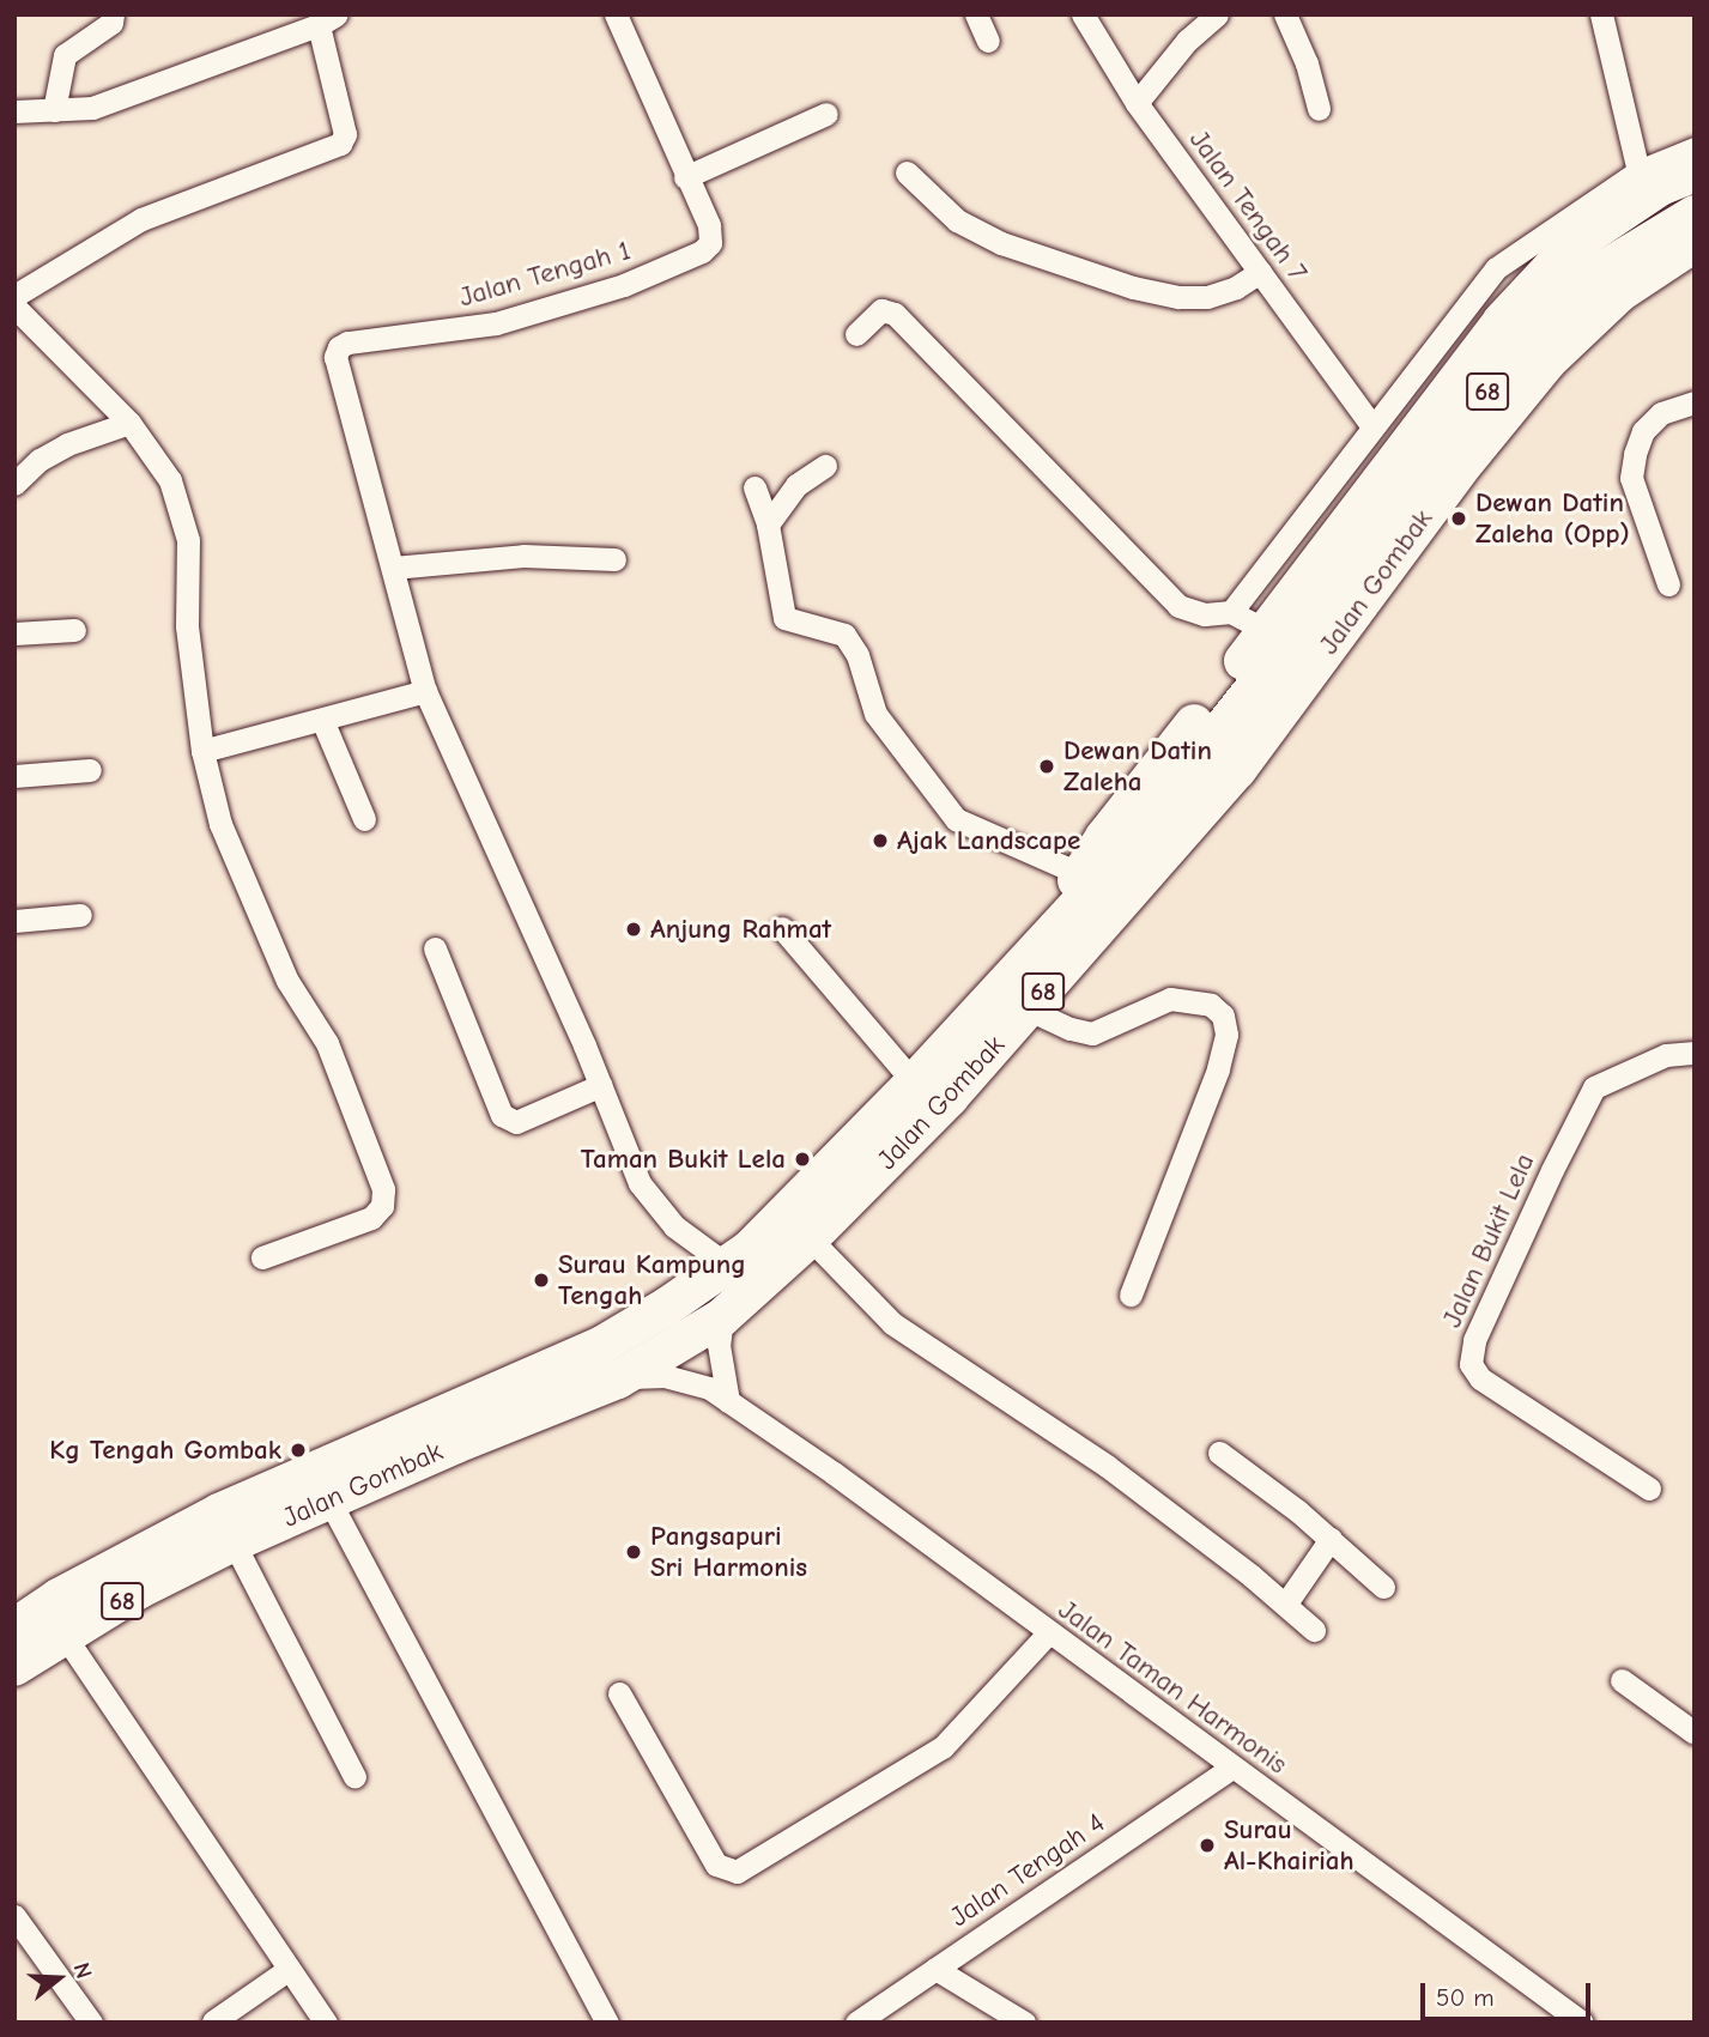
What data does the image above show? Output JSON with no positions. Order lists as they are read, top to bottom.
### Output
{
  "streets": {
    "main road": ["68", "Jalan Gombak"],
    "street": [
      "Jalan Tengah 7",
      "Jalan Tengah 1",
      "Jalan Bukit Lela",
      "Jalan Taman Harmonis",
      "Jalan Tengah 4"
    ]
  },
  "crossings": [
    ["Jalan Gombak", "Jalan Taman Harmonis"],
    ["Jalan Taman Harmonis", "Jalan Tengah 4"]
  ],
  "places": [
    "Dewan Datin Zaleha (Opp)",
    "Dewan Datin Zaleha",
    "Ajak Landscape",
    "Anjung Rahmat",
    "Taman Bukit Lela",
    "Surau Kampung Tengah",
    "Kg Tengah Gombak",
    "Pangsapuri Sri Harmonis",
    "Surau Al-Khairiah"
  ],
  "scale_bar": "50 m",
  "north": "right"
}
